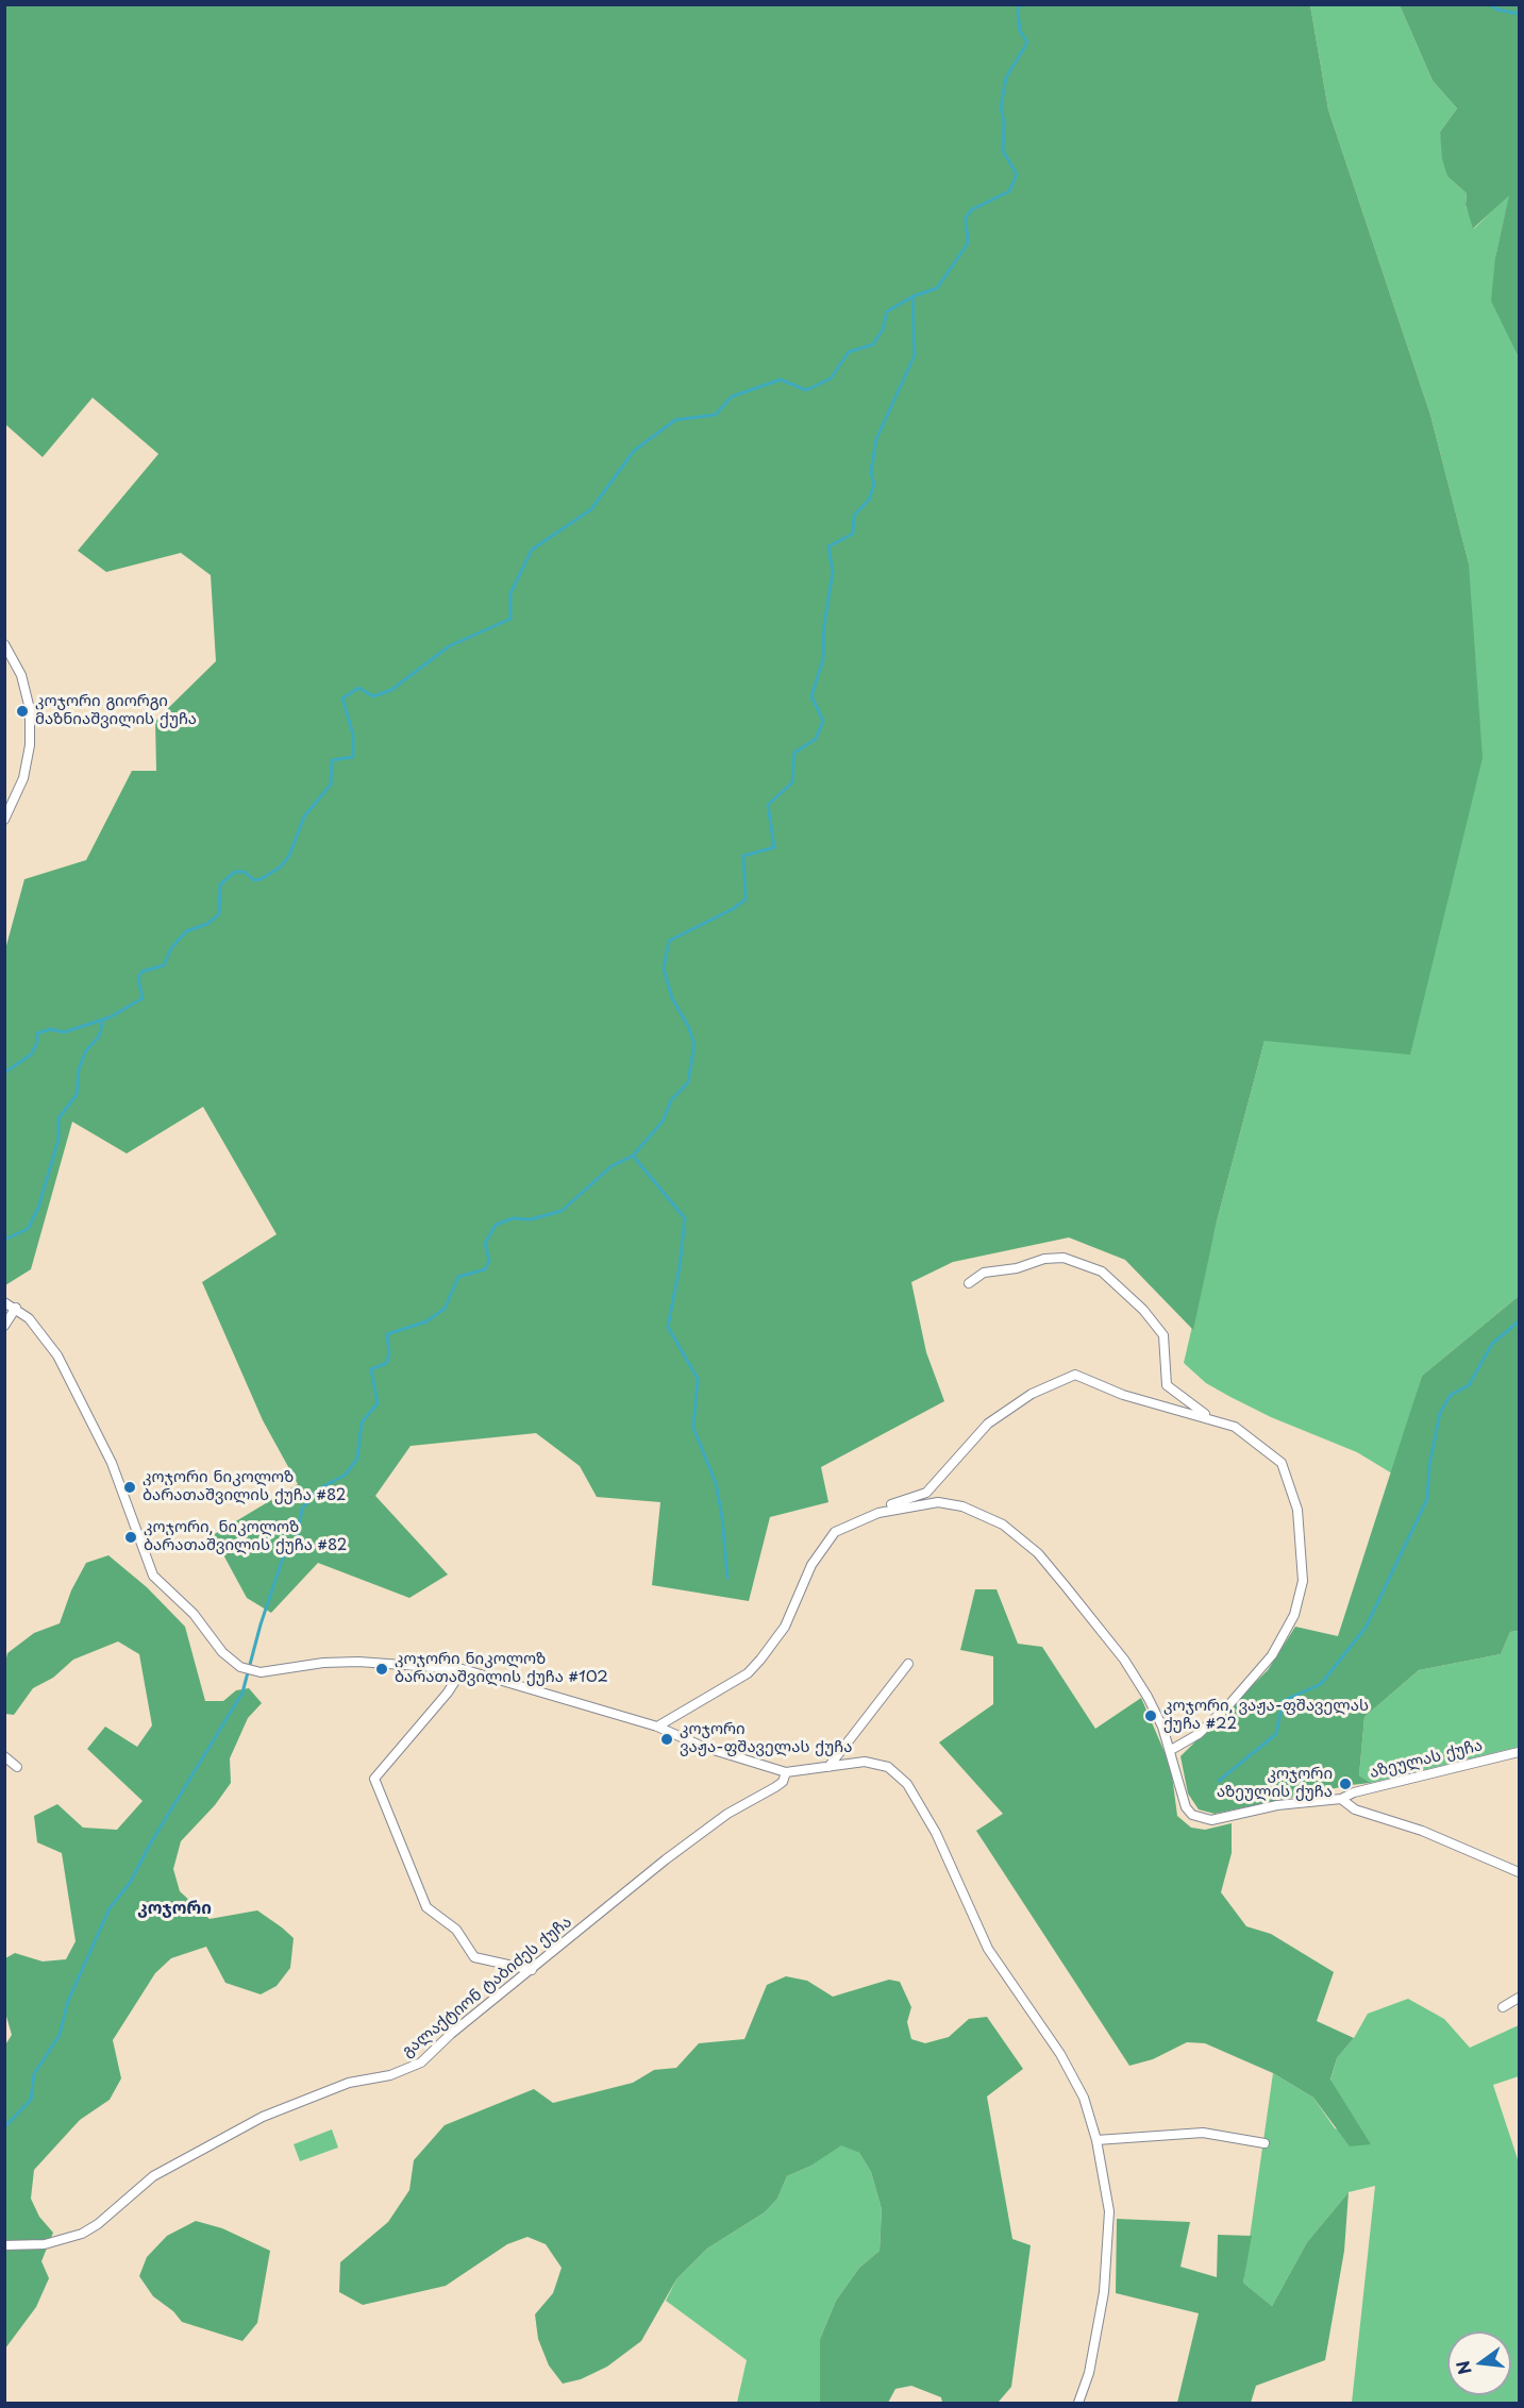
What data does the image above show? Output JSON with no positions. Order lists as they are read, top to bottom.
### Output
{
  "streets": {
    "street": ["აზეულას ქუჩა", "გალაქტიონ ტაბიძეს ქუჩა"]
  },
  "districts": ["კოჯორი"],
  "places": [
    "კოჯორი გიორგი მაზნიაშვილის ქუჩა",
    "კოჯორი ნიკოლოზ ბარათაშვილის ქუჩა #82",
    "კოჯორი, ნიკოლოზ ბარათაშვილის ქუჩა #82",
    "კოჯორი ნიკოლოზ ბარათაშვილის ქუჩა #102",
    "კოჯორი, ვაჟა-ფშაველას ქუჩა #22",
    "კოჯორი ვაჟა-ფშაველას ქუჩა",
    "კოჯორი აზეულის ქუჩა"
  ],
  "north": "left"
}
